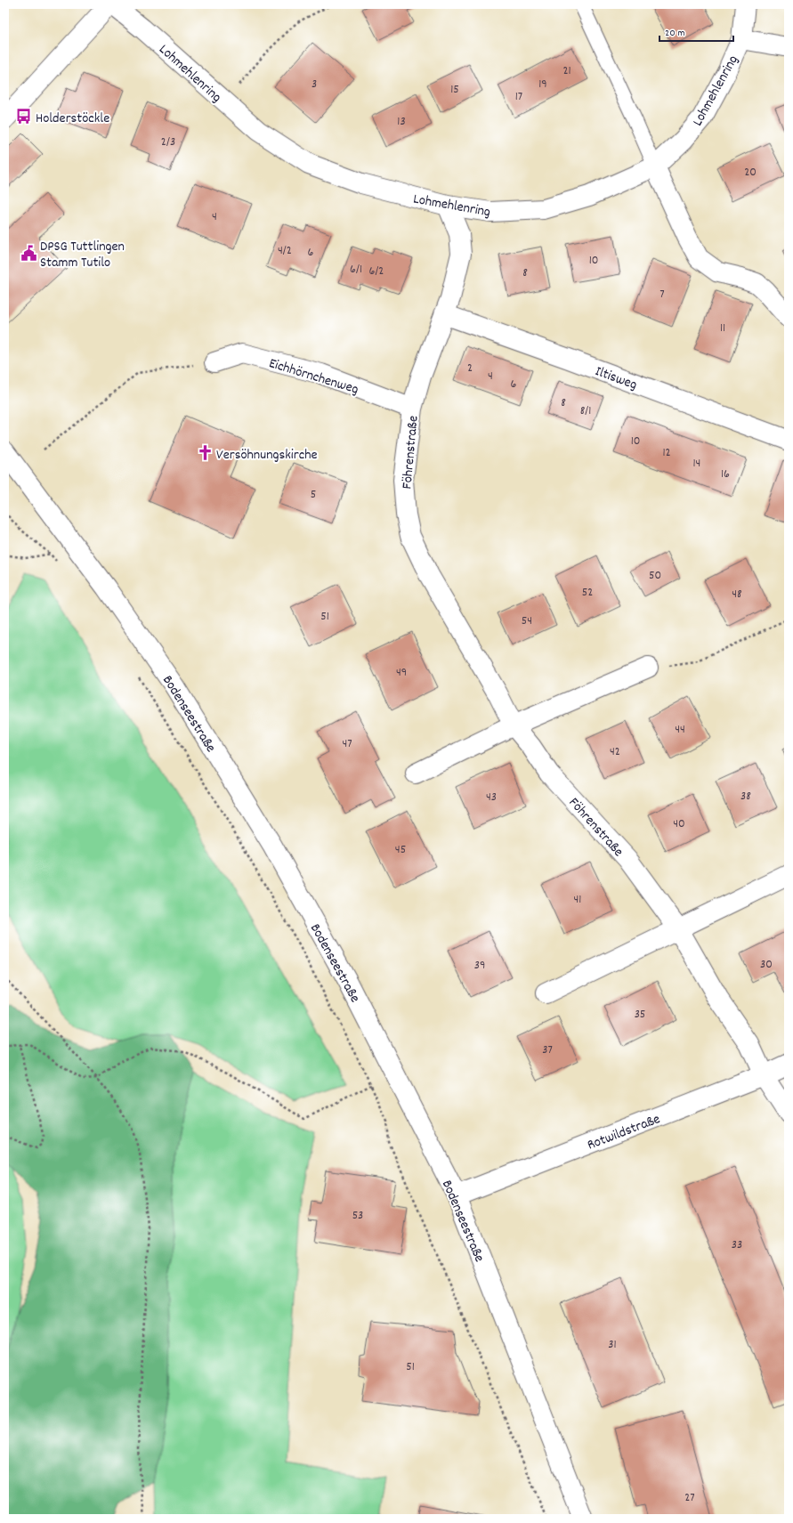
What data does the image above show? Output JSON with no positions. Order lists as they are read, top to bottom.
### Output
{
  "streets": {
    "street": [
      "Lohmehlenring",
      "Eichhörnchenweg",
      "Iltisweg",
      "Föhrenstraße",
      "Bodenseestraße",
      "Rotwildstraße"
    ]
  },
  "crossings": [
    ["Lohmehlenring", "Föhrenstraße"],
    ["Eichhörnchenweg", "Föhrenstraße"],
    ["Iltisweg", "Föhrenstraße"],
    ["Föhrenstraße", "Rotwildstraße"],
    ["Bodenseestraße", "Rotwildstraße"]
  ],
  "places": {
    "bus stop": ["Holderstöckle"],
    "public building": ["DPSG Tuttlingen Stamm Tutilo"],
    "church": ["Versöhnungskirche"]
  },
  "house_numbers": [
    "21",
    "3",
    "19",
    "15",
    "17",
    "13",
    "2/3",
    "20",
    "4",
    "4/2",
    "6",
    "10",
    "6/1",
    "6/2",
    "8",
    "7",
    "11",
    "2",
    "4",
    "6",
    "8",
    "8/1",
    "10",
    "12",
    "14",
    "16",
    "5",
    "50",
    "52",
    "48",
    "51",
    "54",
    "49",
    "44",
    "47",
    "42",
    "38",
    "43",
    "40",
    "45",
    "41",
    "30",
    "39",
    "35",
    "37",
    "53",
    "33",
    "31",
    "51",
    "27"
  ],
  "scale_bar": "20 m"
}
